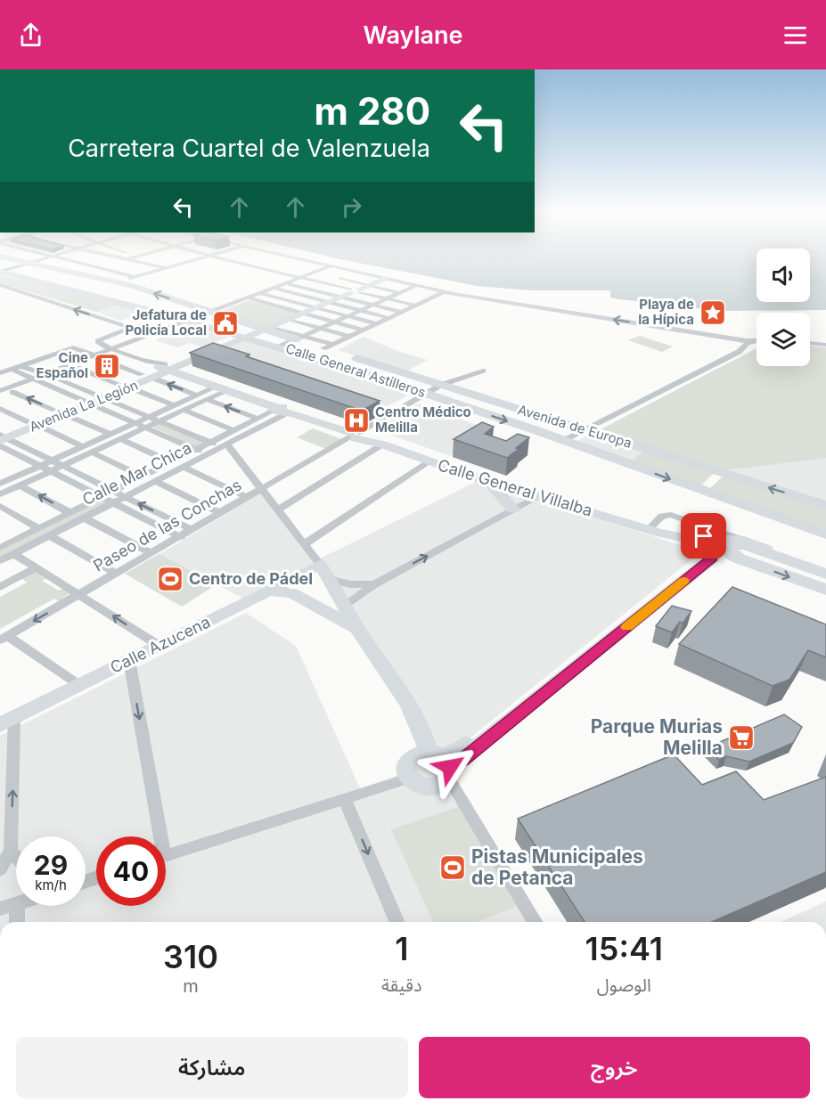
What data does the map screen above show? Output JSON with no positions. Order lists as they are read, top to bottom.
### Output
{
  "streets": {
    "main road": ["Calle General Astilleros", "Avenida de Europa"],
    "street": [
      "Avenida La Legión",
      "Calle Mar Chica",
      "Calle General Villalba",
      "Paseo de las Conchas",
      "Calle Azucena"
    ]
  },
  "crossings": [
    ["Calle General Astilleros", "Avenida La Legión"],
    ["Calle General Astilleros", "Paseo de las Conchas"],
    ["Avenida La Legión", "Avenida de Europa"],
    ["Avenida La Legión", "Calle General Villalba"],
    ["Avenida de Europa", "Paseo de las Conchas"],
    ["Calle Mar Chica", "Calle General Villalba"],
    ["Calle General Villalba", "Paseo de las Conchas"]
  ],
  "places": {
    "place": ["Playa de la Hípica"],
    "public building": ["Jefatura de Policía Local"],
    "building": ["Cine Español"],
    "hospital": ["Centro Médico Melilla"],
    "sports": ["Centro de Pádel", "Pistas Municipales de Petanca"],
    "supermarket": ["Parque Murias Melilla"]
  },
  "page": {
    "header": "Waylane",
    "turn": ["280 m", "Carretera Cuartel de Valenzuela"],
    "speed": "29 km/h",
    "limit": "40",
    "eta": [
      "15:41",
      "الوصول",
      "1",
      "دقيقة",
      "310",
      "m"
    ],
    "buttons": ["خروج", "مشاركة"]
  }
}
